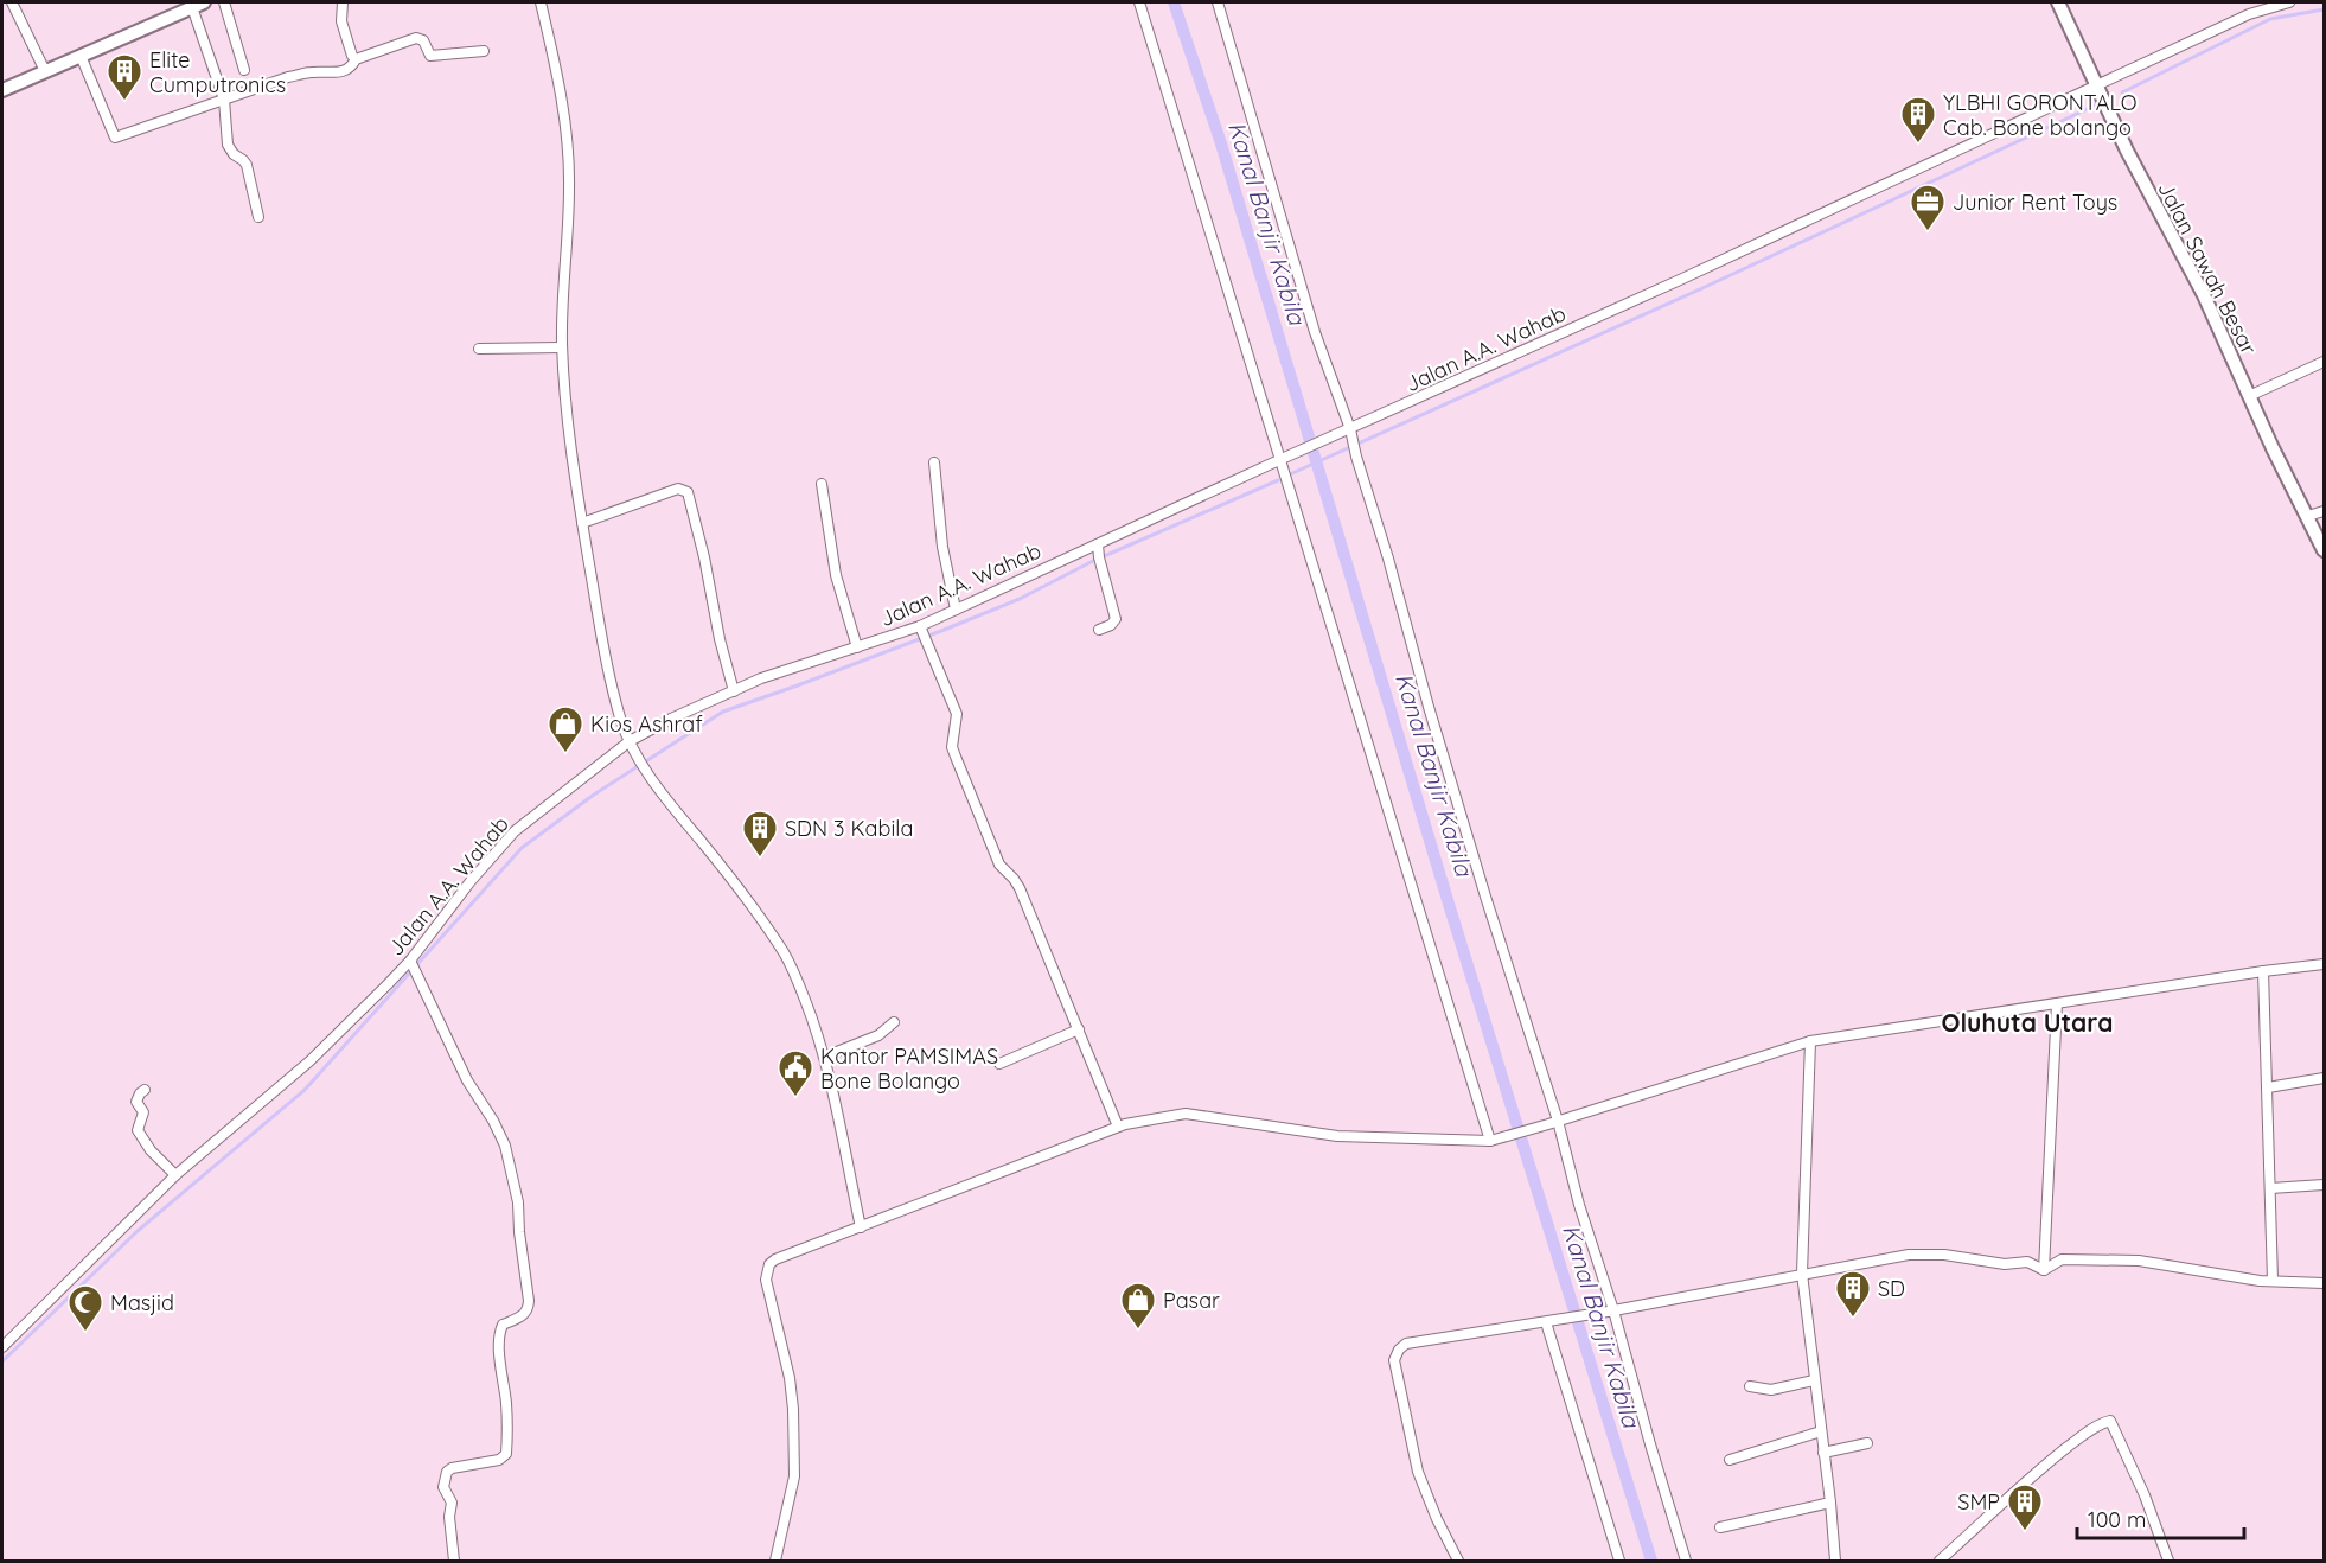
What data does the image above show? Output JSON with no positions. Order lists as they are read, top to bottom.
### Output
{
  "streets": {
    "main road": ["Jalan Sawah Besar"],
    "street": ["Jalan A.A. Wahab"]
  },
  "crossings": [
    ["Jalan Sawah Besar", "Jalan A.A. Wahab"]
  ],
  "districts": ["Oluhuta Utara"],
  "water": ["Kanal Banjir Kabila"],
  "places": {
    "building": [
      "Elite Cumputronics",
      "YLBHI GORONTALO Cab. Bone bolango",
      "SDN 3 Kabila",
      "SD",
      "SMP"
    ],
    "office": ["Junior Rent Toys"],
    "shop": ["Kios Ashraf", "Pasar"],
    "public building": ["Kantor PAMSIMAS Bone Bolango"],
    "mosque": ["Masjid"]
  },
  "scale_bar": "100 m"
}
